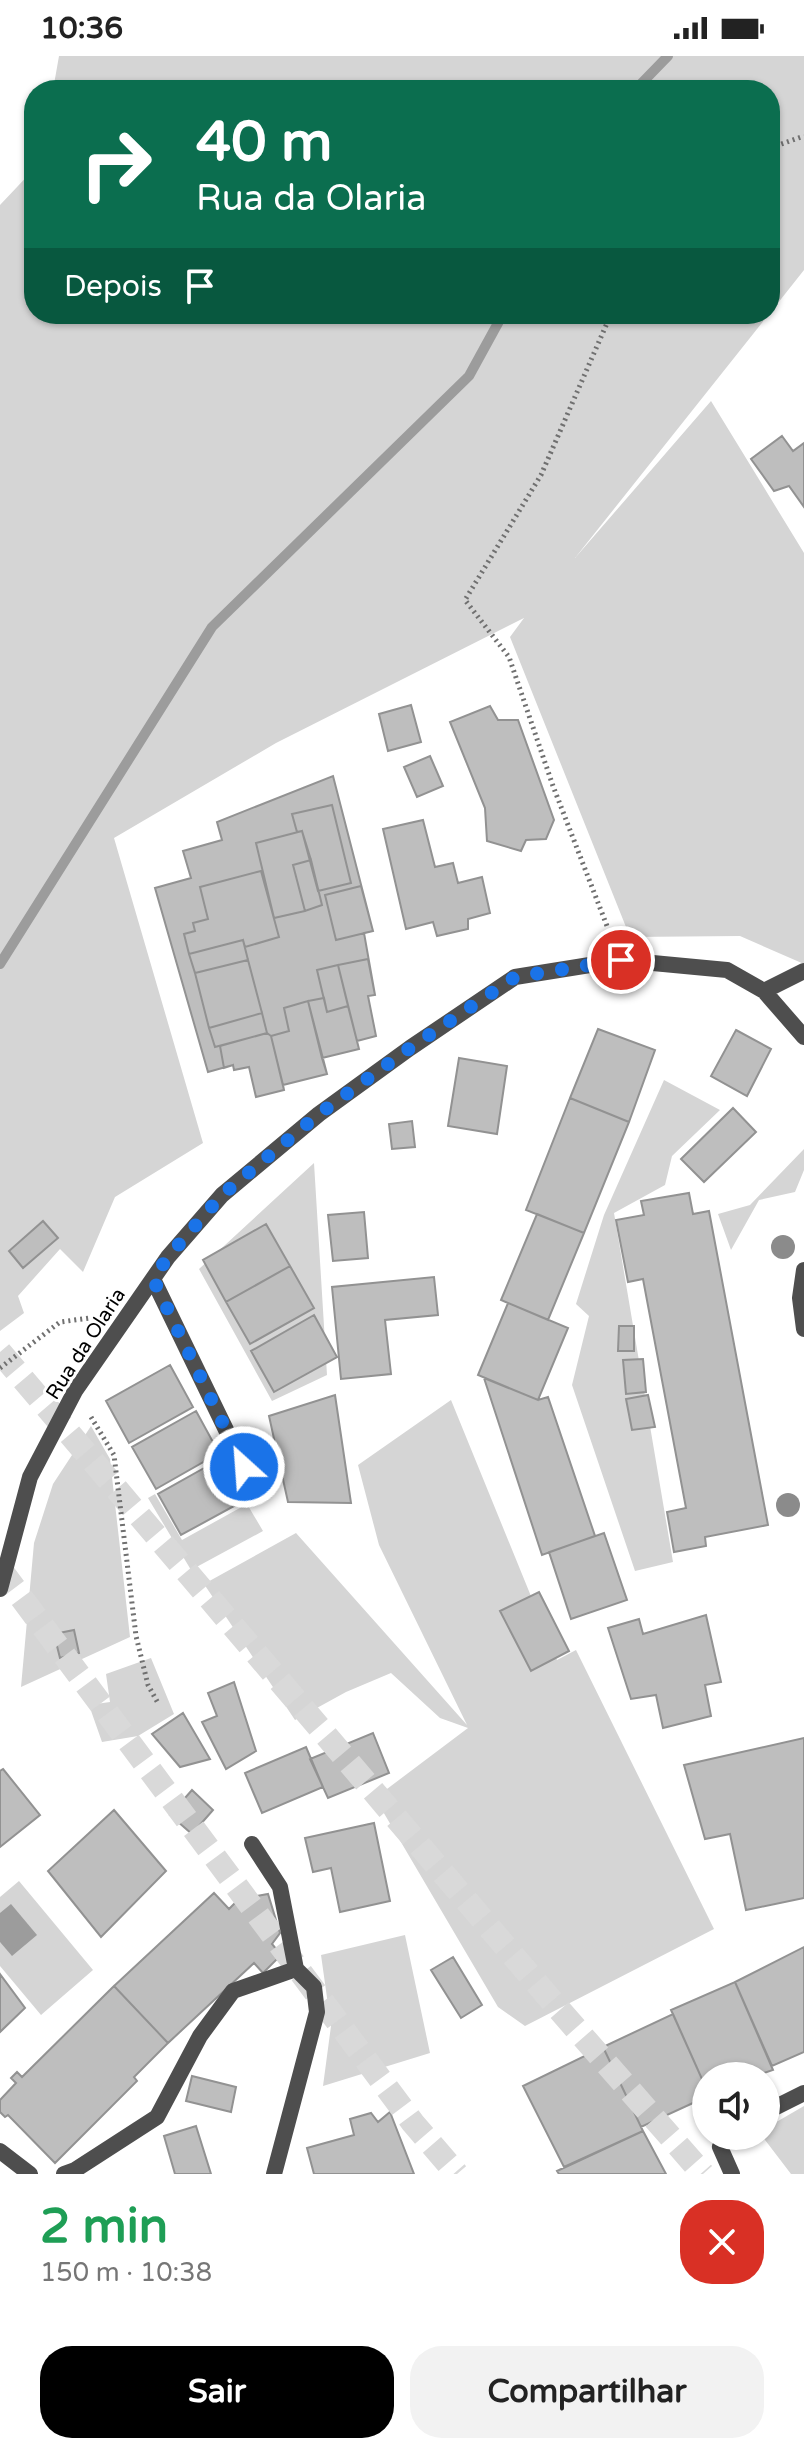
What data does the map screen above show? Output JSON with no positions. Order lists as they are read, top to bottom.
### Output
{
  "streets": {
    "street": ["Rua da Olaria"]
  },
  "page": {
    "status": "10:36",
    "turn": ["40 m", "Rua da Olaria"],
    "then": "Depois",
    "heading": ["2 min", "150 m · 10:38"],
    "buttons": ["Sair", "Compartilhar"]
  }
}
